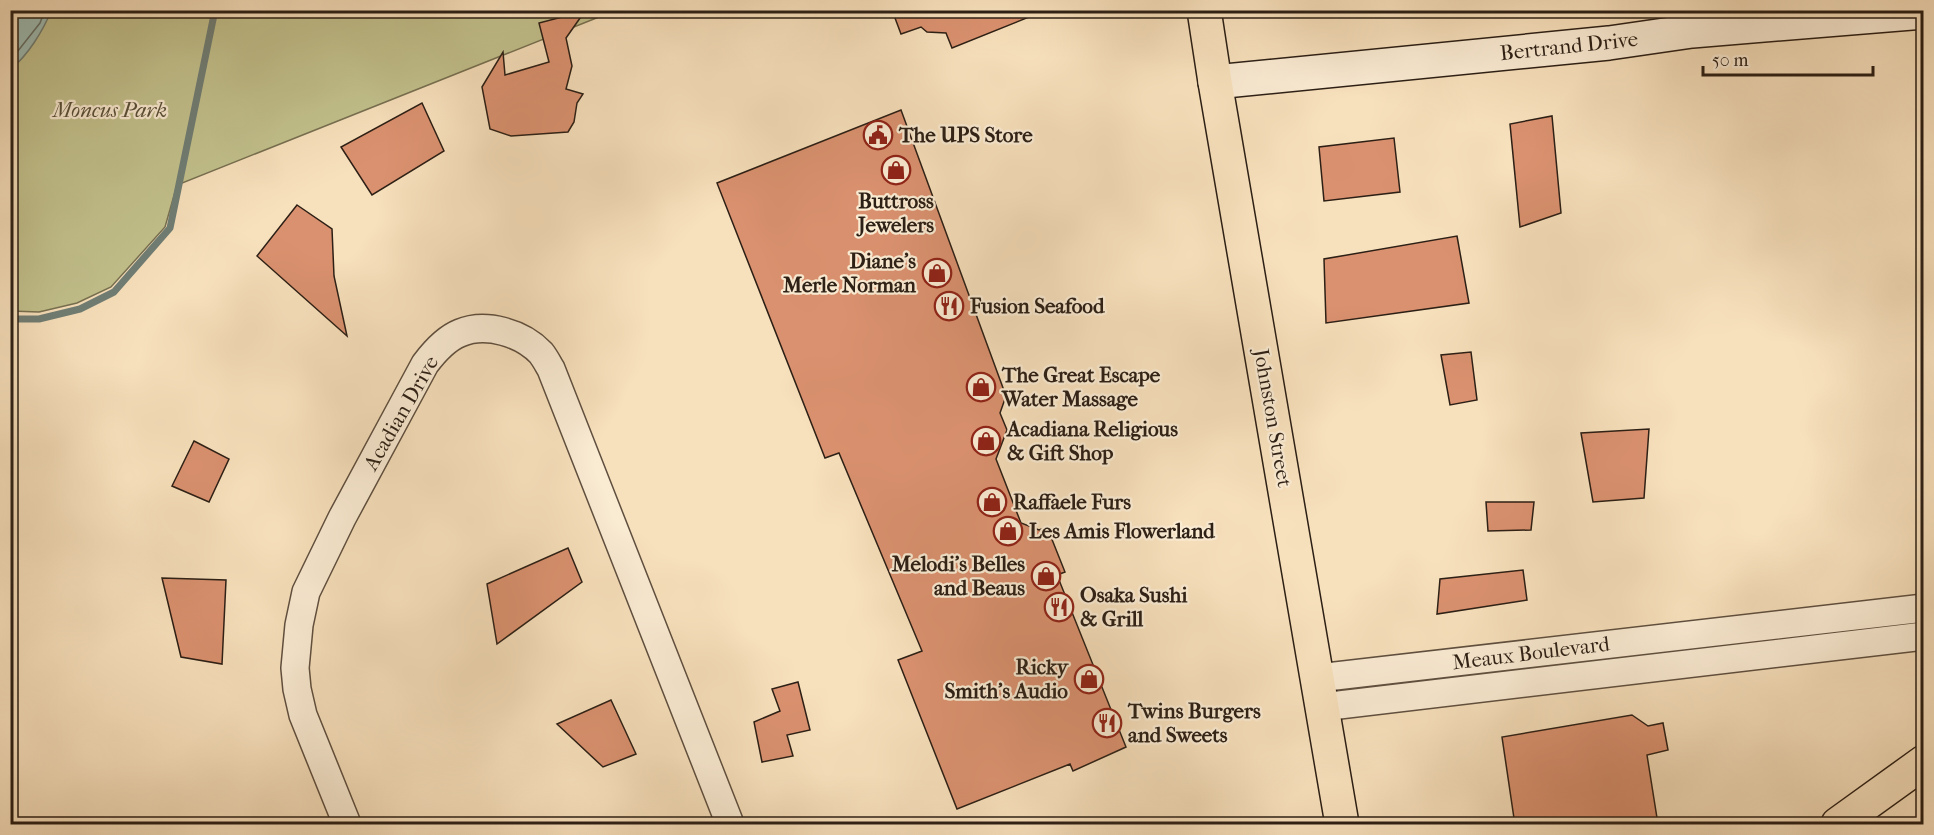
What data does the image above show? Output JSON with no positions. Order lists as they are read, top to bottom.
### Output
{
  "streets": {
    "main road": ["Bertrand Drive", "Johnston Street"],
    "street": ["Acadian Drive", "Meaux Boulevard"]
  },
  "crossings": [
    ["Bertrand Drive", "Johnston Street"],
    ["Johnston Street", "Meaux Boulevard"]
  ],
  "parks": ["Moncus Park"],
  "places": {
    "public building": ["The UPS Store"],
    "shop": [
      "Buttross Jewelers",
      "Diane's Merle Norman",
      "The Great Escape Water Massage",
      "Acadiana Religious & Gift Shop",
      "Raffaele Furs",
      "Les Amis Flowerland",
      "Melodi's Belles and Beaus",
      "Ricky Smith's Audio"
    ],
    "restaurant": ["Fusion Seafood", "Osaka Sushi & Grill", "Twins Burgers and Sweets"]
  },
  "scale_bar": "50 m"
}
